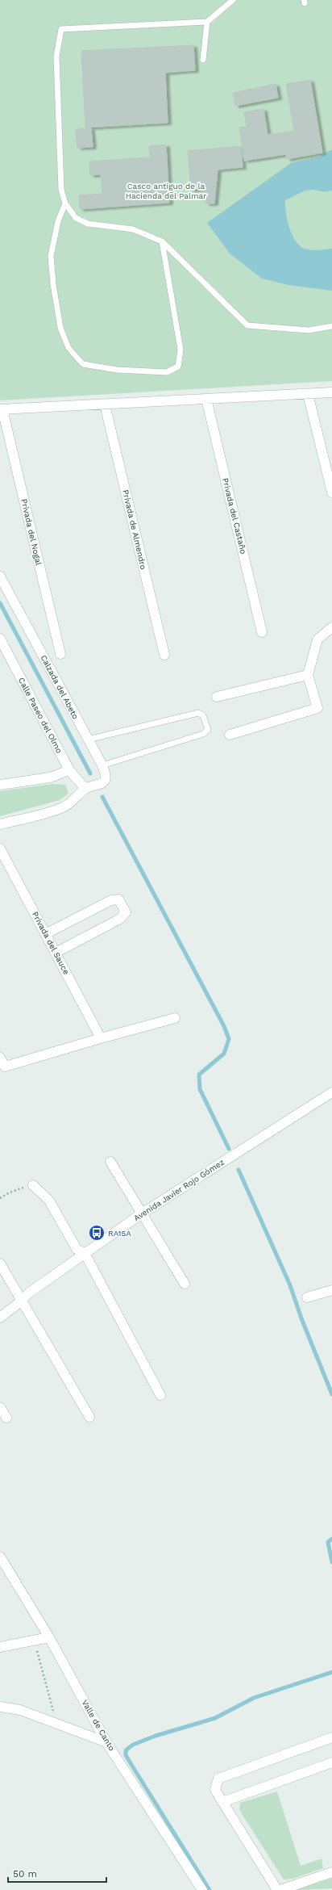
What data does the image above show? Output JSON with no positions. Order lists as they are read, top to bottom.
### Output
{
  "streets": {
    "street": [
      "Privada del Castaño",
      "Privada de Almendro",
      "Privada del Nogal",
      "Calzada del Abeto",
      "Calle Paseo del Olmo",
      "Privada del Sauce",
      "Avenida Javier Rojo Gómez",
      "Valle de Canto"
    ]
  },
  "crossings": [
    ["Calzada del Abeto", "Calle Paseo del Olmo"]
  ],
  "parks": ["Casco antiguo de la Hacienda del Palmar"],
  "places": {
    "bus stop": ["RA15A"]
  },
  "scale_bar": "50 m"
}
